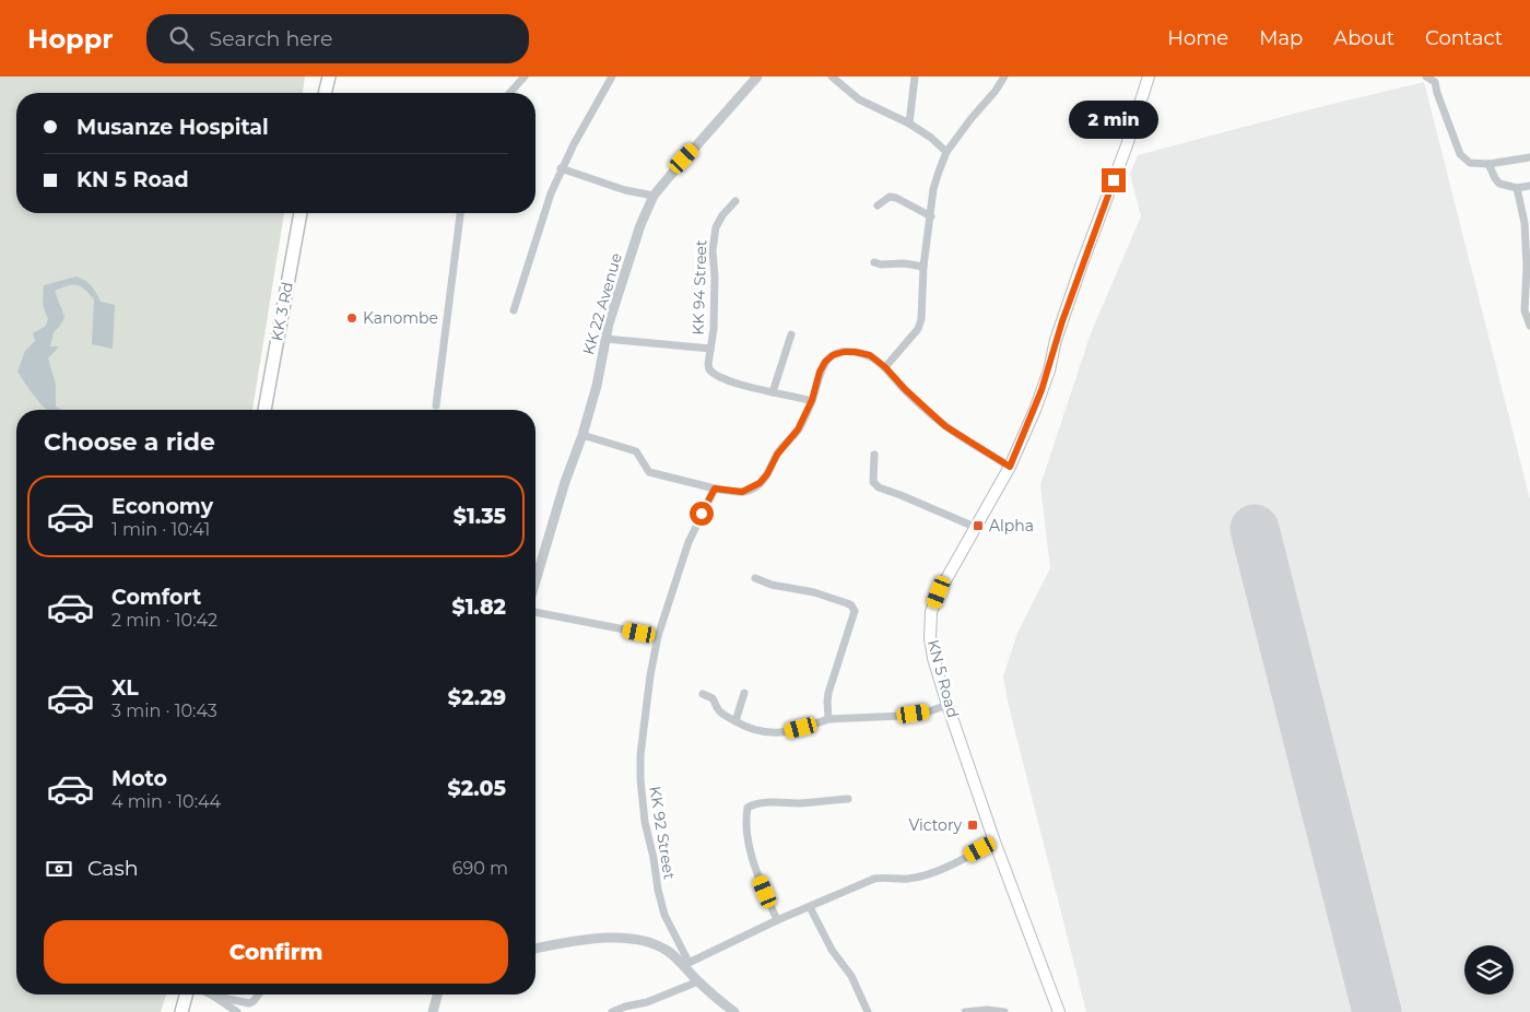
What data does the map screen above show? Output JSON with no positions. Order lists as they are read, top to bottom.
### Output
{
  "streets": {
    "highway": ["KK 3 Rd"],
    "main road": ["KN 5 Road"],
    "street": ["KK 94 Street", "KK 22 Avenue", "KK 92 Street"]
  },
  "crossings": [
    ["KK 94 Street", "KK 22 Avenue"]
  ],
  "places": {
    "other": ["Kanombe"],
    "transit": ["Alpha", "Victory"]
  },
  "page": {
    "header": "Hoppr",
    "search": "Search here",
    "nav": [
      "Home",
      "Map",
      "About",
      "Contact"
    ],
    "banner": ["Musanze Hospital", "KN 5 Road"],
    "bubble": "2 min",
    "heading": "Choose a ride",
    "list": [
      {
        "name": "Economy",
        "note": "1 min · 10:41",
        "value": "$1.35"
      },
      {
        "name": "Comfort",
        "note": "2 min · 10:42",
        "value": "$1.82"
      },
      {
        "name": "XL",
        "note": "3 min · 10:43",
        "value": "$2.29"
      },
      {
        "name": "Moto",
        "note": "4 min · 10:44",
        "value": "$2.05"
      }
    ],
    "pay": ["Cash", "690 m"],
    "buttons": "Confirm"
  }
}
